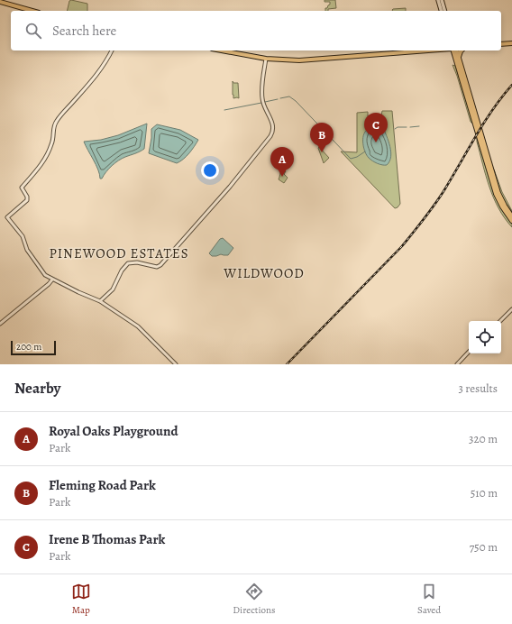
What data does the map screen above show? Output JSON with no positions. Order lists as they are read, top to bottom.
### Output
{
  "districts": ["PINEWOOD ESTATES", "WILDWOOD"],
  "scale_bar": "200 m",
  "page": {
    "search": "Search here",
    "pins": ["C", "B", "A"],
    "scale": "200 m",
    "heading": ["Nearby", "3 results"],
    "list": [
      {
        "mark": "A",
        "name": "Royal Oaks Playground",
        "note": "Park",
        "value": "320 m"
      },
      {
        "mark": "B",
        "name": "Fleming Road Park",
        "note": "Park",
        "value": "510 m"
      },
      {
        "mark": "C",
        "name": "Irene B Thomas Park",
        "note": "Park",
        "value": "750 m"
      }
    ],
    "nav": ["Map", "Directions", "Saved"]
  }
}
